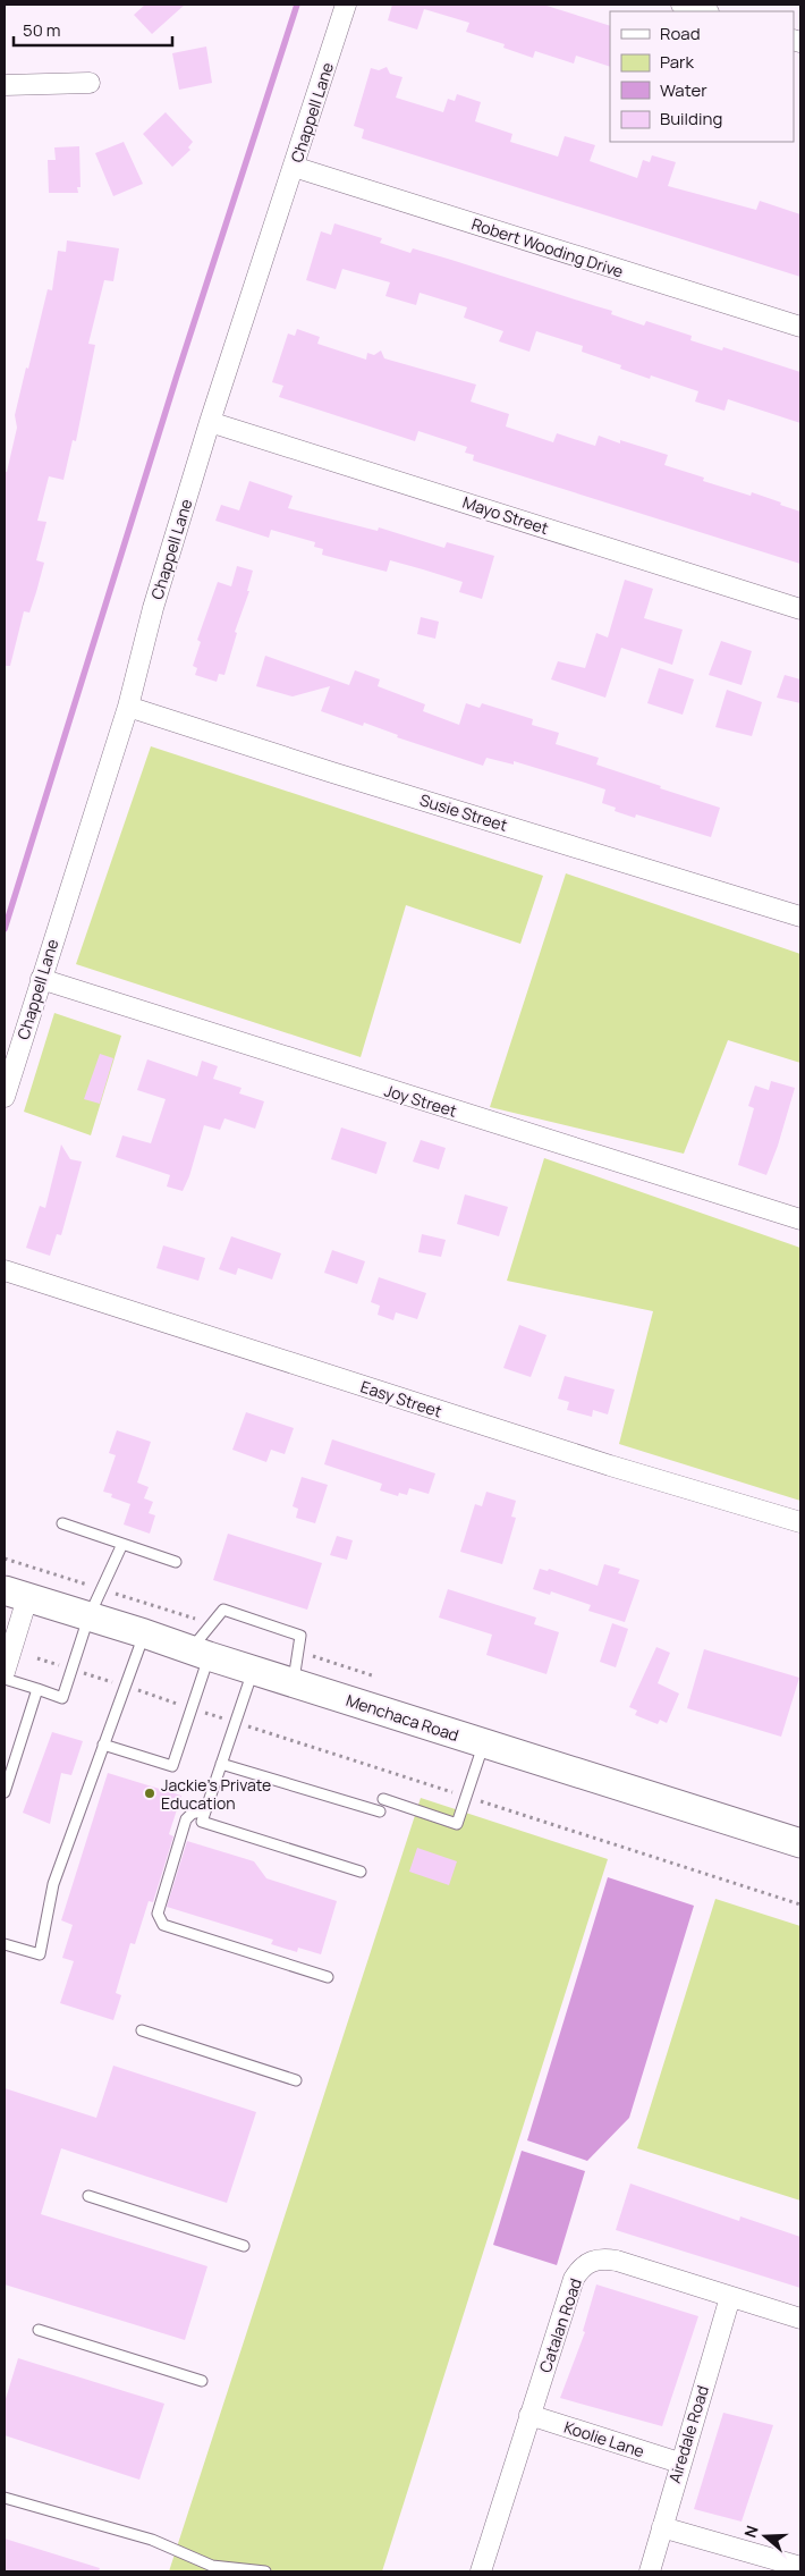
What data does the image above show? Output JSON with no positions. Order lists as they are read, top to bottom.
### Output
{
  "streets": {
    "main road": ["Menchaca Road"],
    "street": [
      "Chappell Lane",
      "Robert Wooding Drive",
      "Mayo Street",
      "Susie Street",
      "Joy Street",
      "Easy Street",
      "Catalan Road",
      "Airedale Road",
      "Koolie Lane"
    ]
  },
  "crossings": [
    ["Chappell Lane", "Robert Wooding Drive"],
    ["Chappell Lane", "Mayo Street"],
    ["Chappell Lane", "Susie Street"],
    ["Chappell Lane", "Joy Street"],
    ["Catalan Road", "Airedale Road"],
    ["Catalan Road", "Koolie Lane"],
    ["Airedale Road", "Koolie Lane"]
  ],
  "places": ["Jackie's Private Education"],
  "legend": [
    "Road",
    "Park",
    "Water",
    "Building"
  ],
  "scale_bar": "50 m",
  "north": "left"
}
